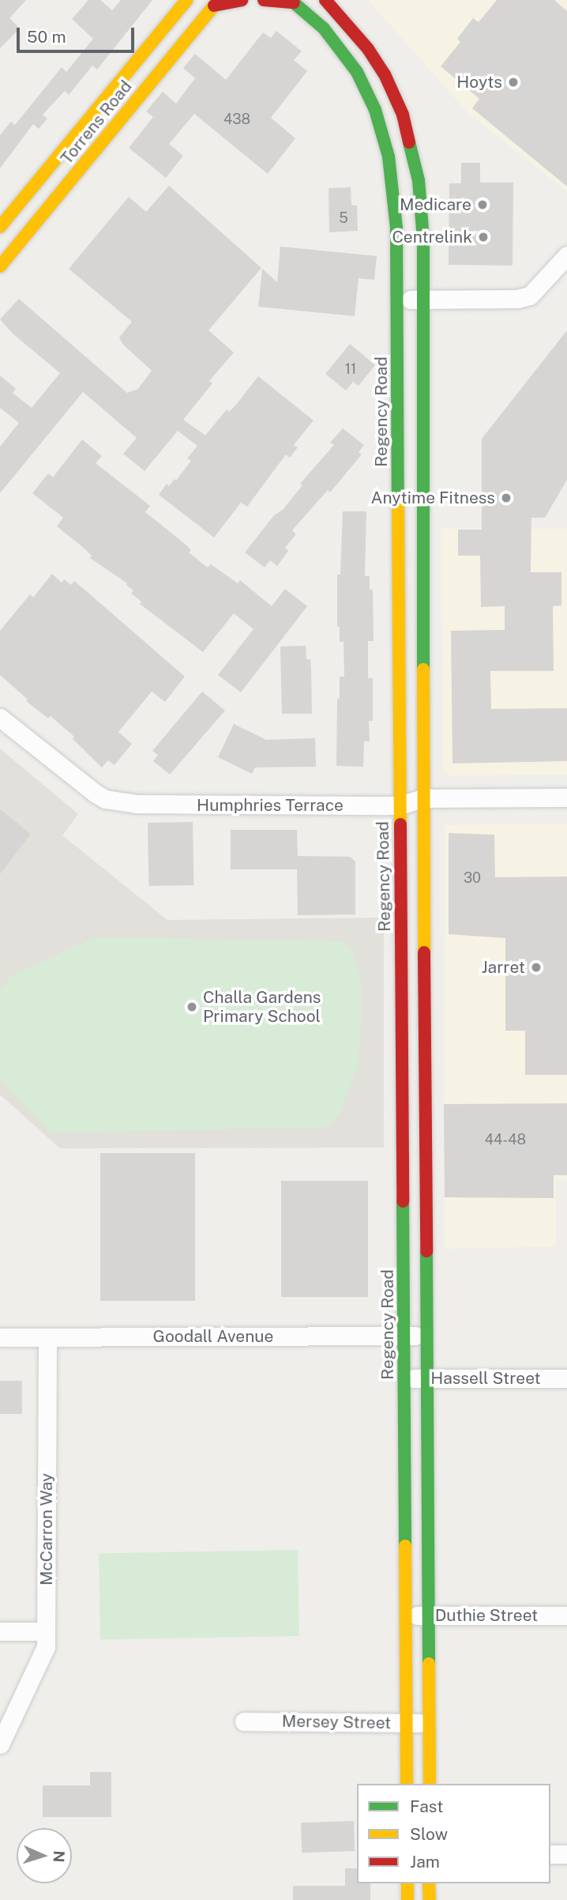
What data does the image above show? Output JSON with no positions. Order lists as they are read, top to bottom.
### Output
{
  "streets": {
    "main road": ["Torrens Road", "Regency Road"],
    "street": [
      "Humphries Terrace",
      "Goodall Avenue",
      "Hassell Street",
      "McCarron Way",
      "Duthie Street",
      "Mersey Street"
    ]
  },
  "crossings": [
    ["Regency Road", "Humphries Terrace"],
    ["Regency Road", "Goodall Avenue"],
    ["Regency Road", "Hassell Street"],
    ["Regency Road", "Duthie Street"],
    ["Regency Road", "Mersey Street"],
    ["Goodall Avenue", "McCarron Way"]
  ],
  "places": [
    "Hoyts",
    "Medicare",
    "Centrelink",
    "Anytime Fitness",
    "Jarret",
    "Challa Gardens Primary School"
  ],
  "house_numbers": [
    "438",
    "5",
    "11",
    "30",
    "44-48"
  ],
  "legend": ["Fast", "Slow", "Jam"],
  "scale_bar": "50 m",
  "north": "right"
}
